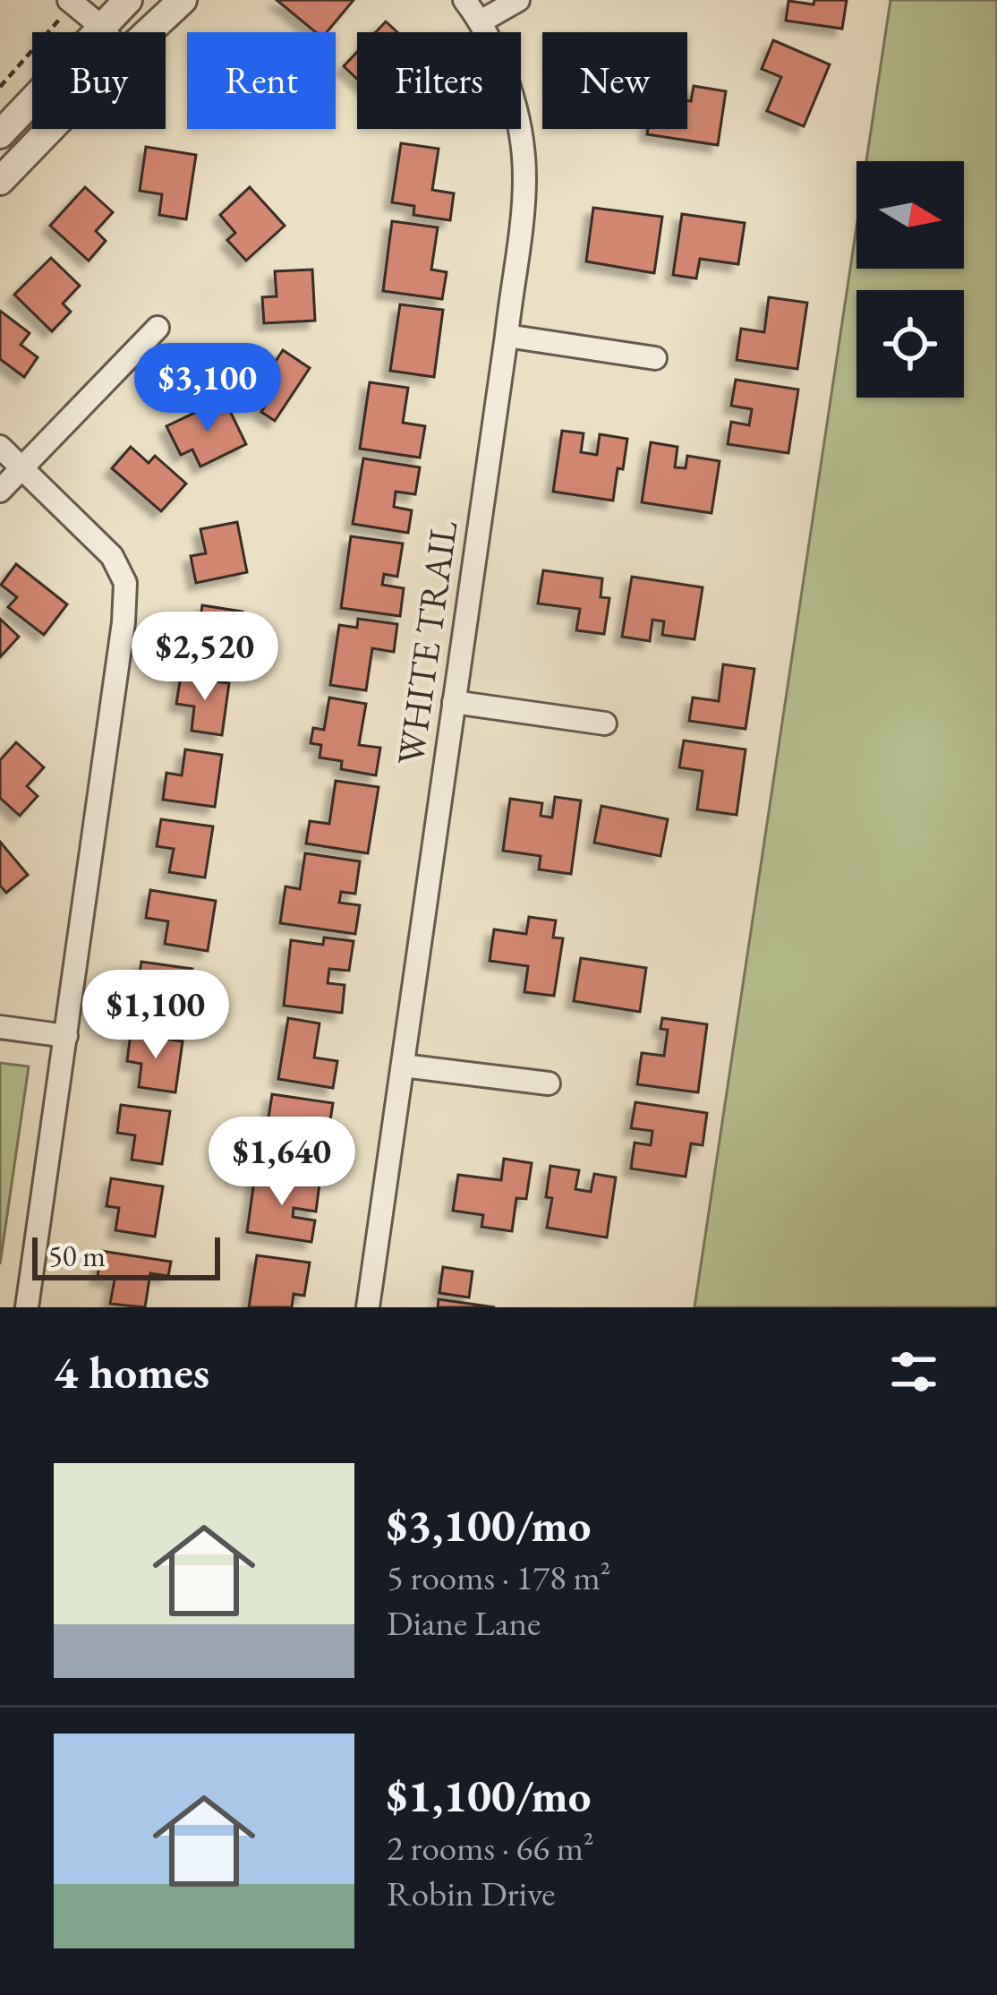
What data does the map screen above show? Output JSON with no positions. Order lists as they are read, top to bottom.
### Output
{
  "streets": {
    "street": ["WHITE TRAIL"]
  },
  "scale_bar": "50 m",
  "north": "right",
  "page": {
    "chip": [
      "Buy",
      "Rent",
      "Filters",
      "New"
    ],
    "price": [
      "$3,100",
      "$2,520",
      "$1,100",
      "$1,640"
    ],
    "scale": "50 m",
    "heading": "4 homes",
    "list": [
      {
        "name": "$3,100/mo",
        "note": "5 rooms · 178 m² · Diane Lane"
      },
      {
        "name": "$1,100/mo",
        "note": "2 rooms · 66 m² · Robin Drive"
      }
    ]
  }
}
